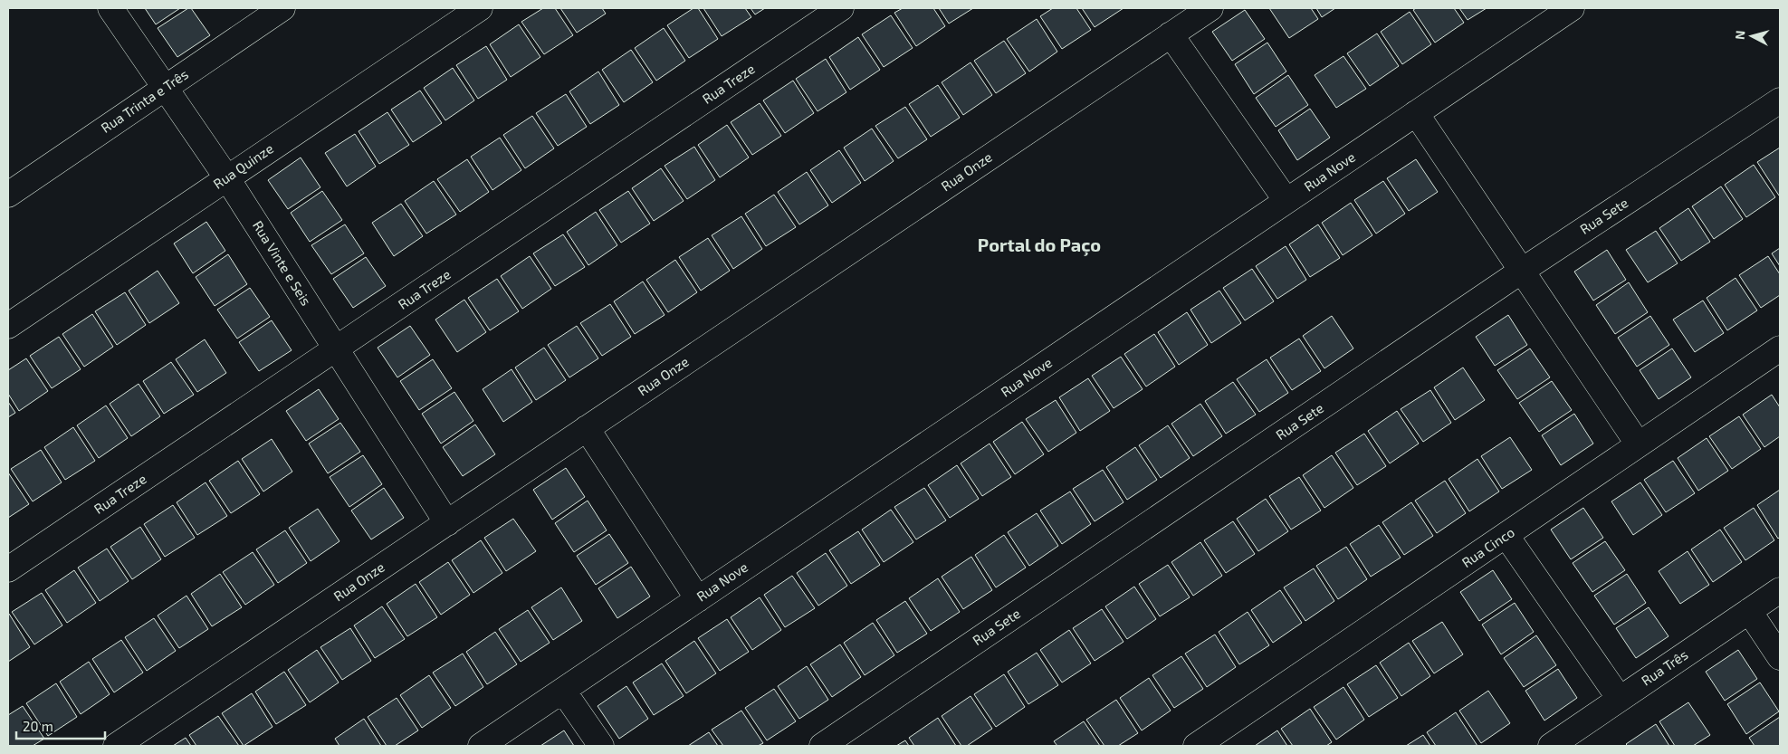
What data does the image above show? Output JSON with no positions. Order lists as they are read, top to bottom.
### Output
{
  "streets": {
    "street": [
      "Rua Treze",
      "Rua Trinta e Três",
      "Rua Quinze",
      "Rua Onze",
      "Rua Nove",
      "Rua Sete",
      "Rua Vinte e Seis",
      "Rua Cinco",
      "Rua Três"
    ]
  },
  "crossings": [
    ["Rua Treze", "Rua Vinte e Seis"],
    ["Rua Trinta e Três", "Rua Vinte e Seis"],
    ["Rua Quinze", "Rua Vinte e Seis"],
    ["Rua Onze", "Rua Vinte e Seis"]
  ],
  "districts": ["Portal do Paço"],
  "scale_bar": "20 m",
  "north": "left"
}
